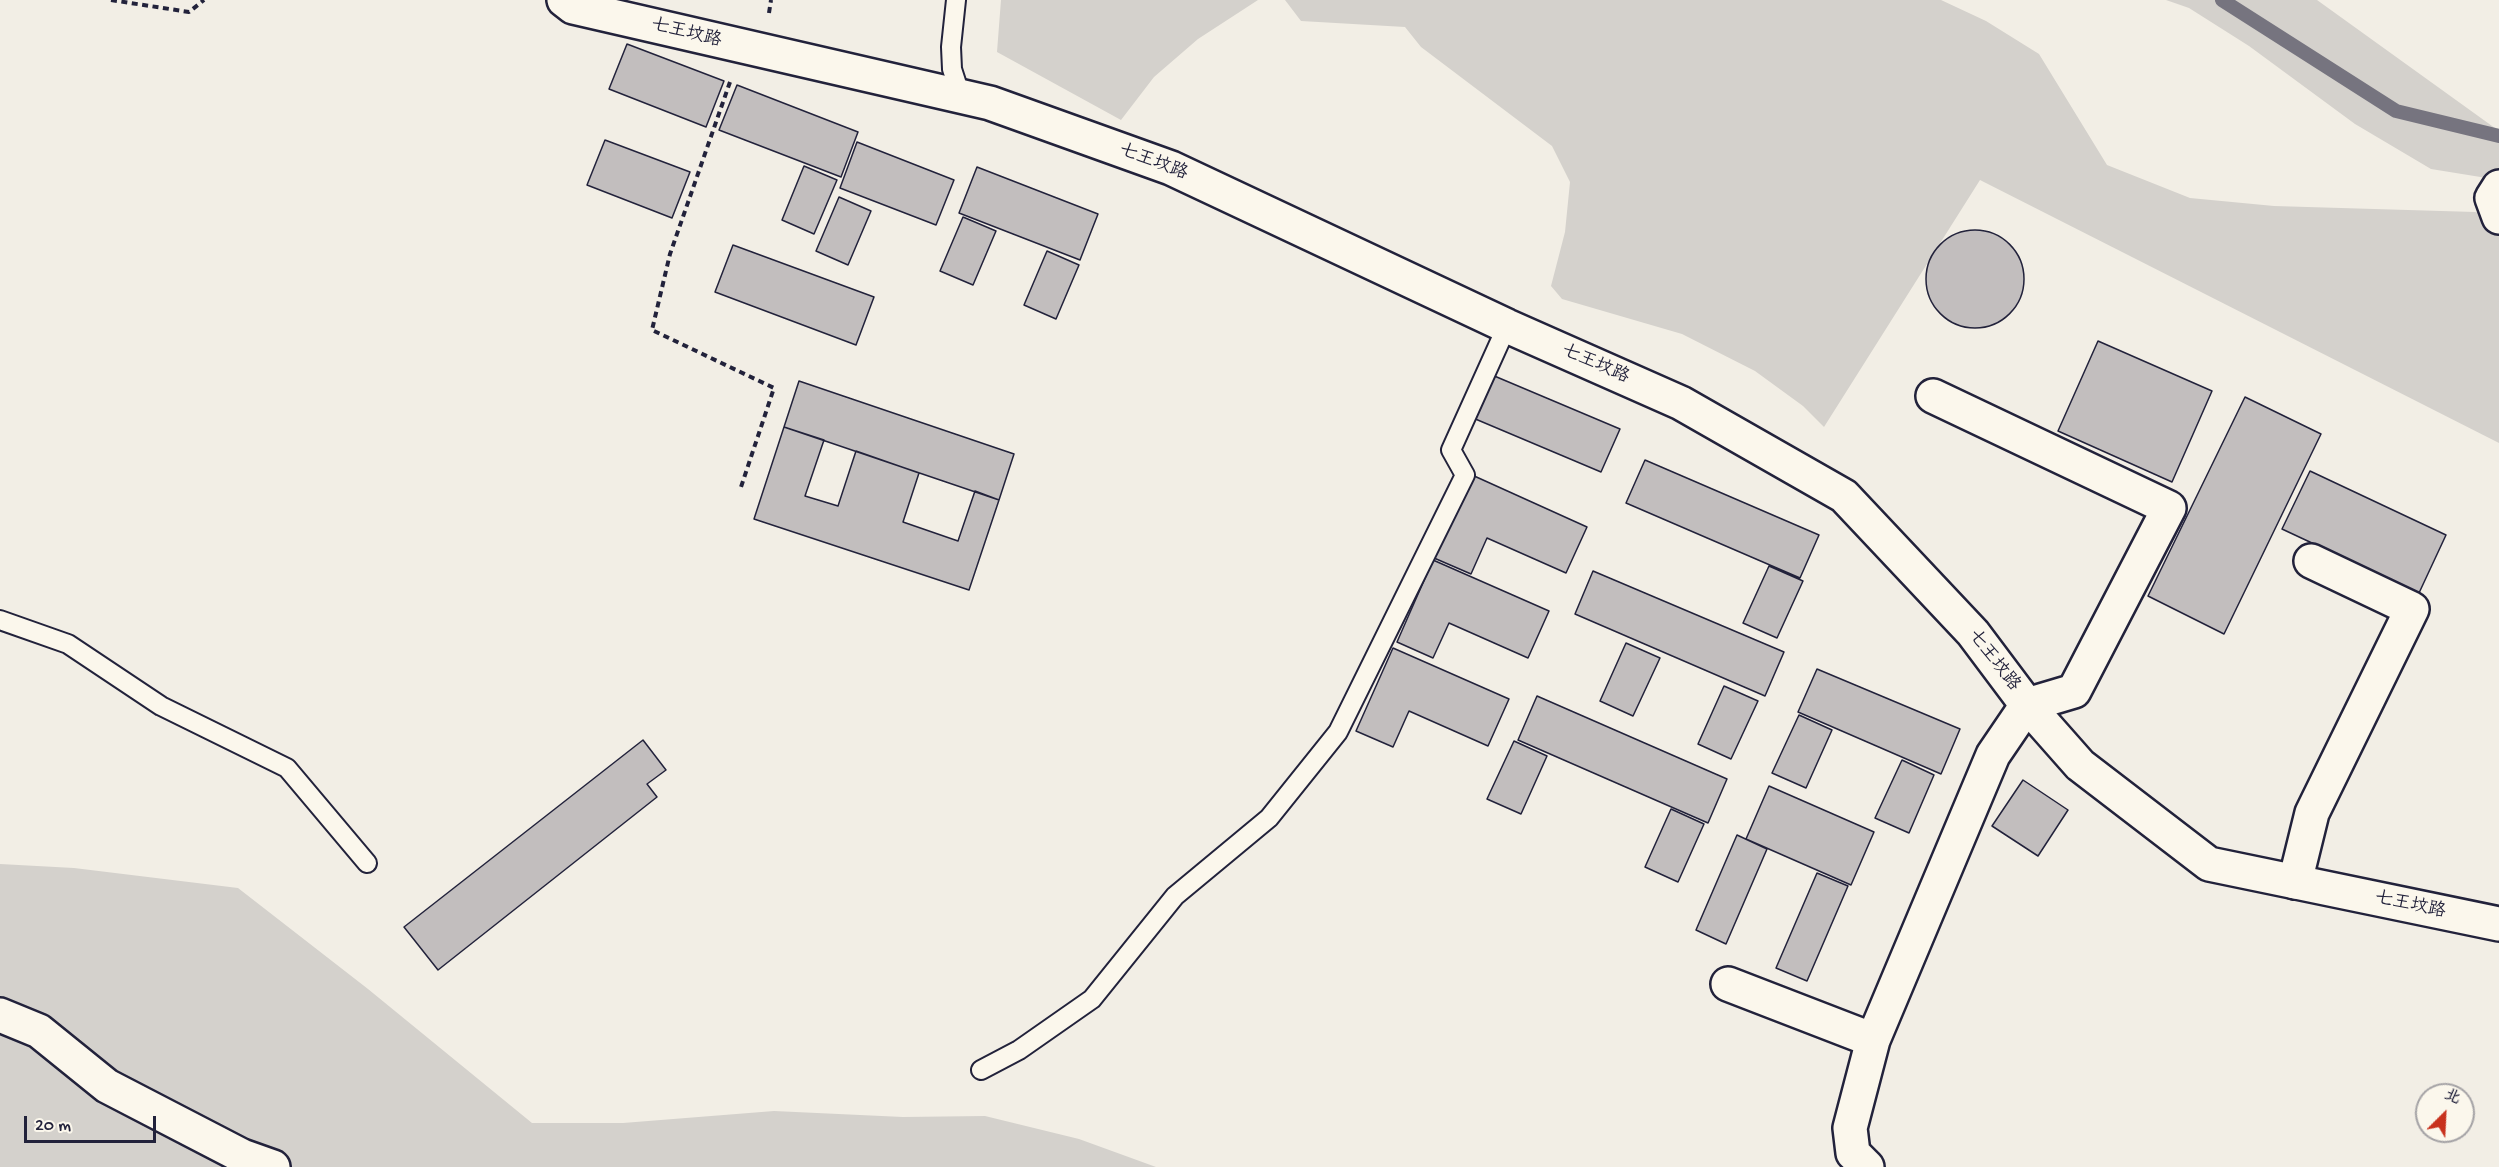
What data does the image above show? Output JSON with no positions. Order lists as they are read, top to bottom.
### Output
{
  "streets": {
    "street": ["七王坟路"]
  },
  "scale_bar": "20 m",
  "north": "top right"
}
